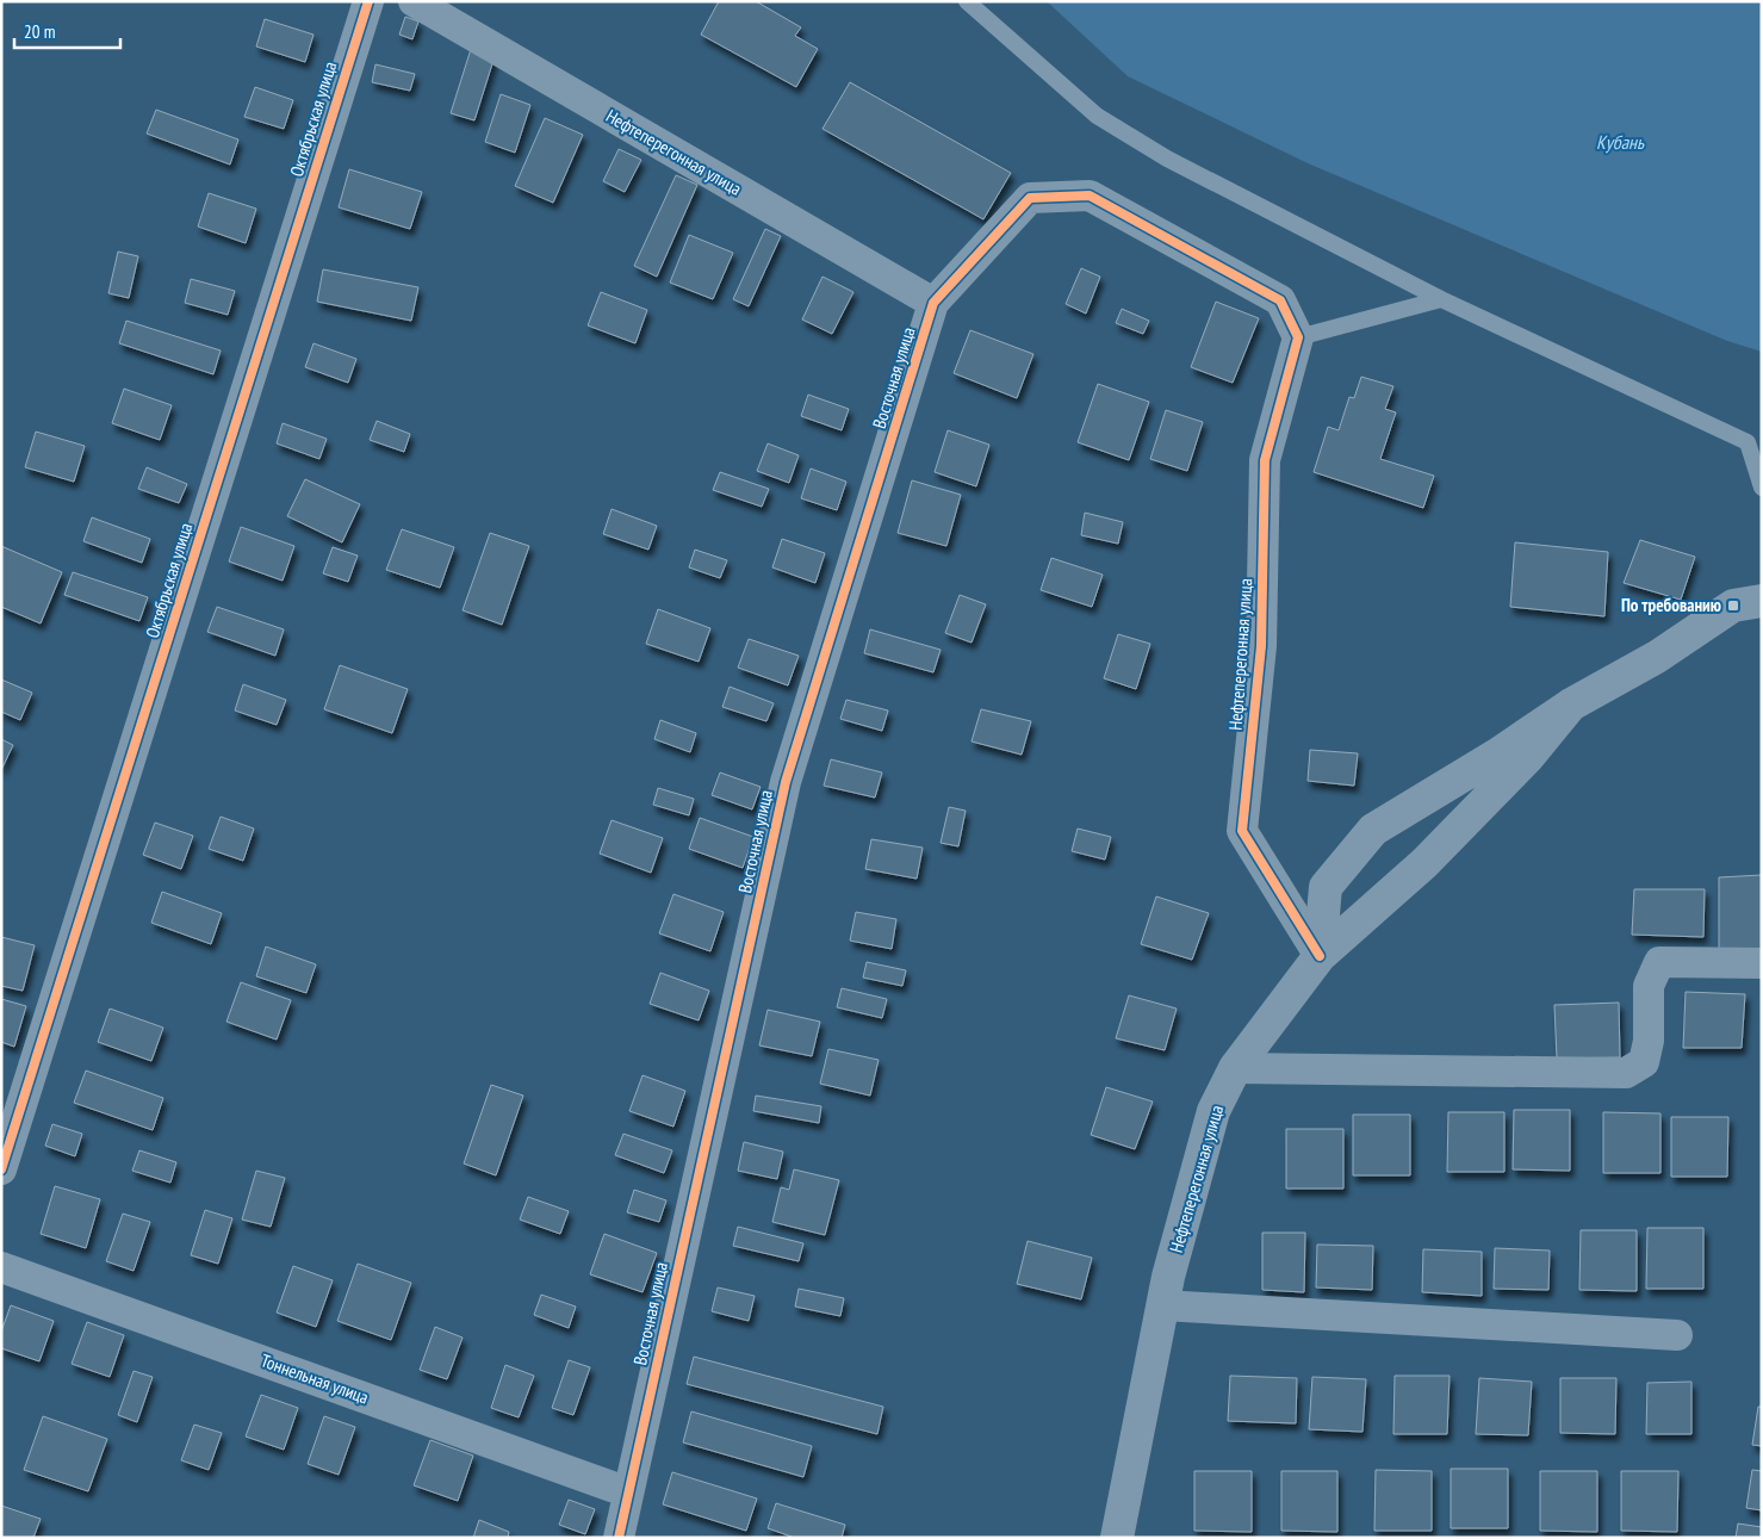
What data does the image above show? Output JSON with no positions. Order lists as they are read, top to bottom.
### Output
{
  "streets": {
    "street": [
      "Октябрьская улица",
      "Нефтеперегонная улица",
      "Восточная улица",
      "Тоннельная улица"
    ]
  },
  "crossings": [
    ["Нефтеперегонная улица", "Восточная улица"],
    ["Восточная улица", "Тоннельная улица"]
  ],
  "water": ["Кубань"],
  "places": {
    "transit": ["По требованию"]
  },
  "scale_bar": "20 m"
}
